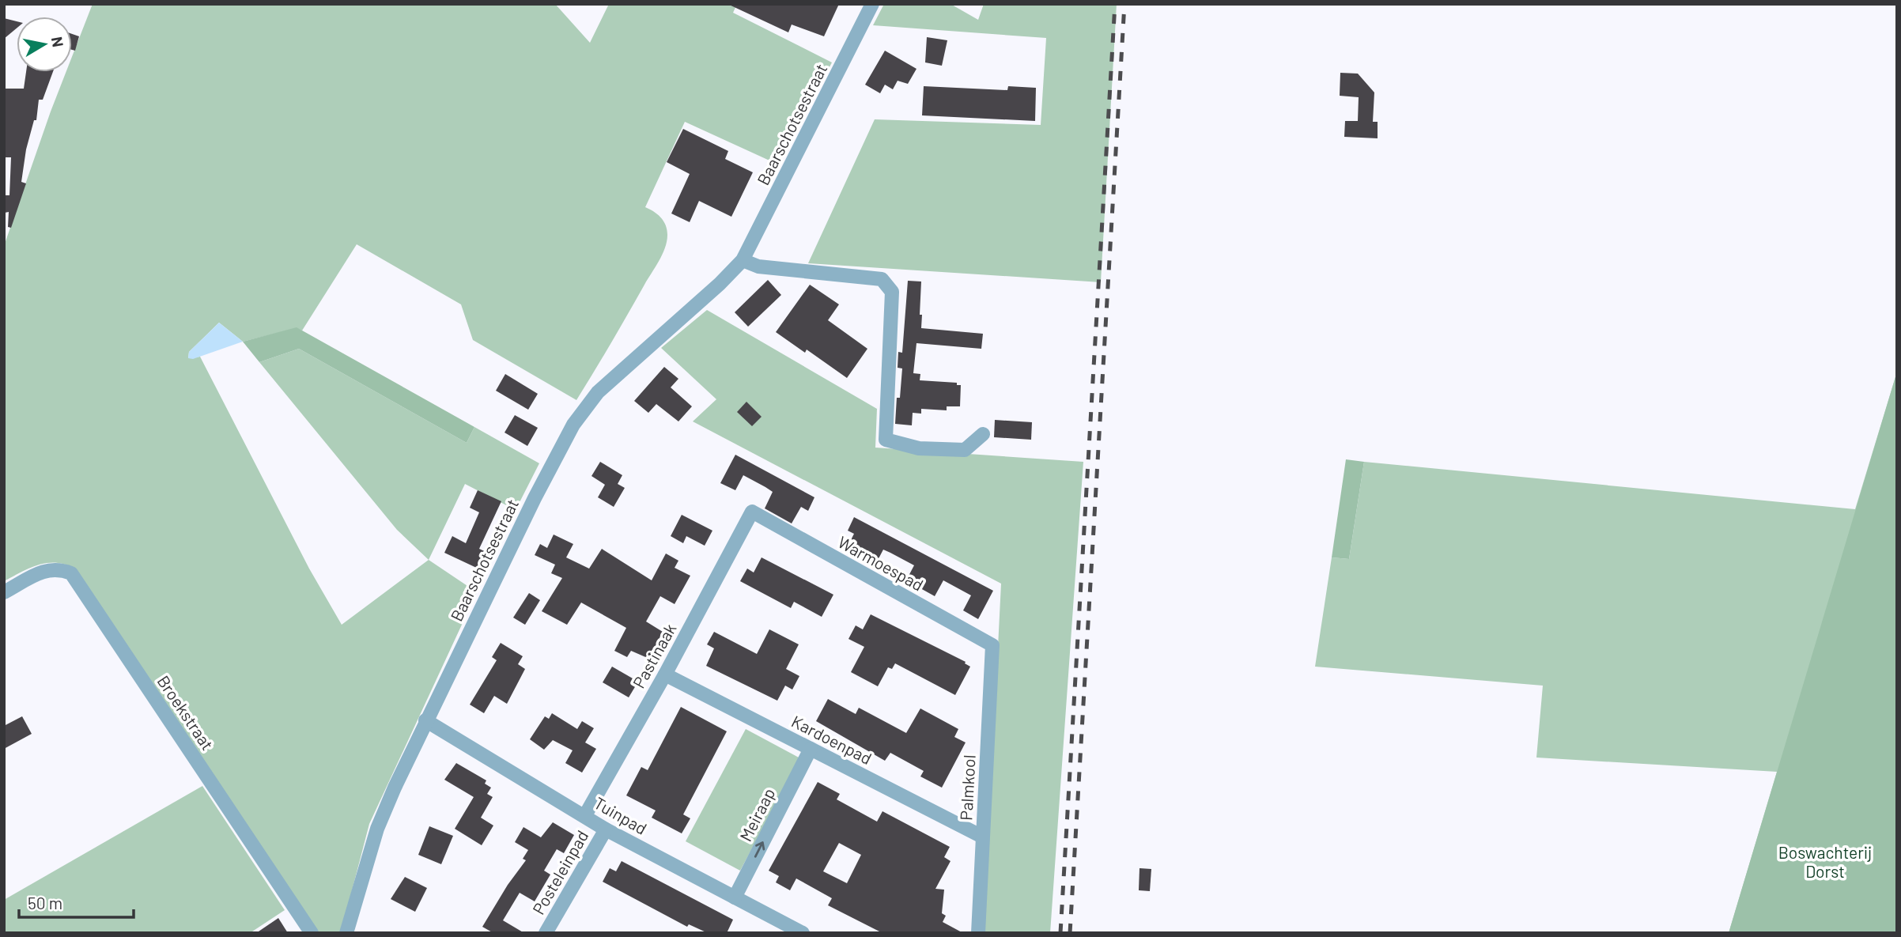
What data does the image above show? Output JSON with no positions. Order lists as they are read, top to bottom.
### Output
{
  "streets": {
    "street": [
      "Baarschotsestraat",
      "Warmoespad",
      "Pastinaak",
      "Broekstraat",
      "Kardoenpad",
      "Palmkool",
      "Meiraap",
      "Tuinpad",
      "Posteleinpad"
    ]
  },
  "crossings": [
    ["Baarschotsestraat", "Tuinpad"],
    ["Warmoespad", "Pastinaak"],
    ["Warmoespad", "Palmkool"],
    ["Pastinaak", "Kardoenpad"],
    ["Pastinaak", "Tuinpad"],
    ["Kardoenpad", "Palmkool"],
    ["Kardoenpad", "Meiraap"],
    ["Meiraap", "Tuinpad"],
    ["Tuinpad", "Posteleinpad"]
  ],
  "one_way": ["Meiraap"],
  "parks": ["Boswachterij Dorst"],
  "scale_bar": "50 m",
  "north": "right"
}
